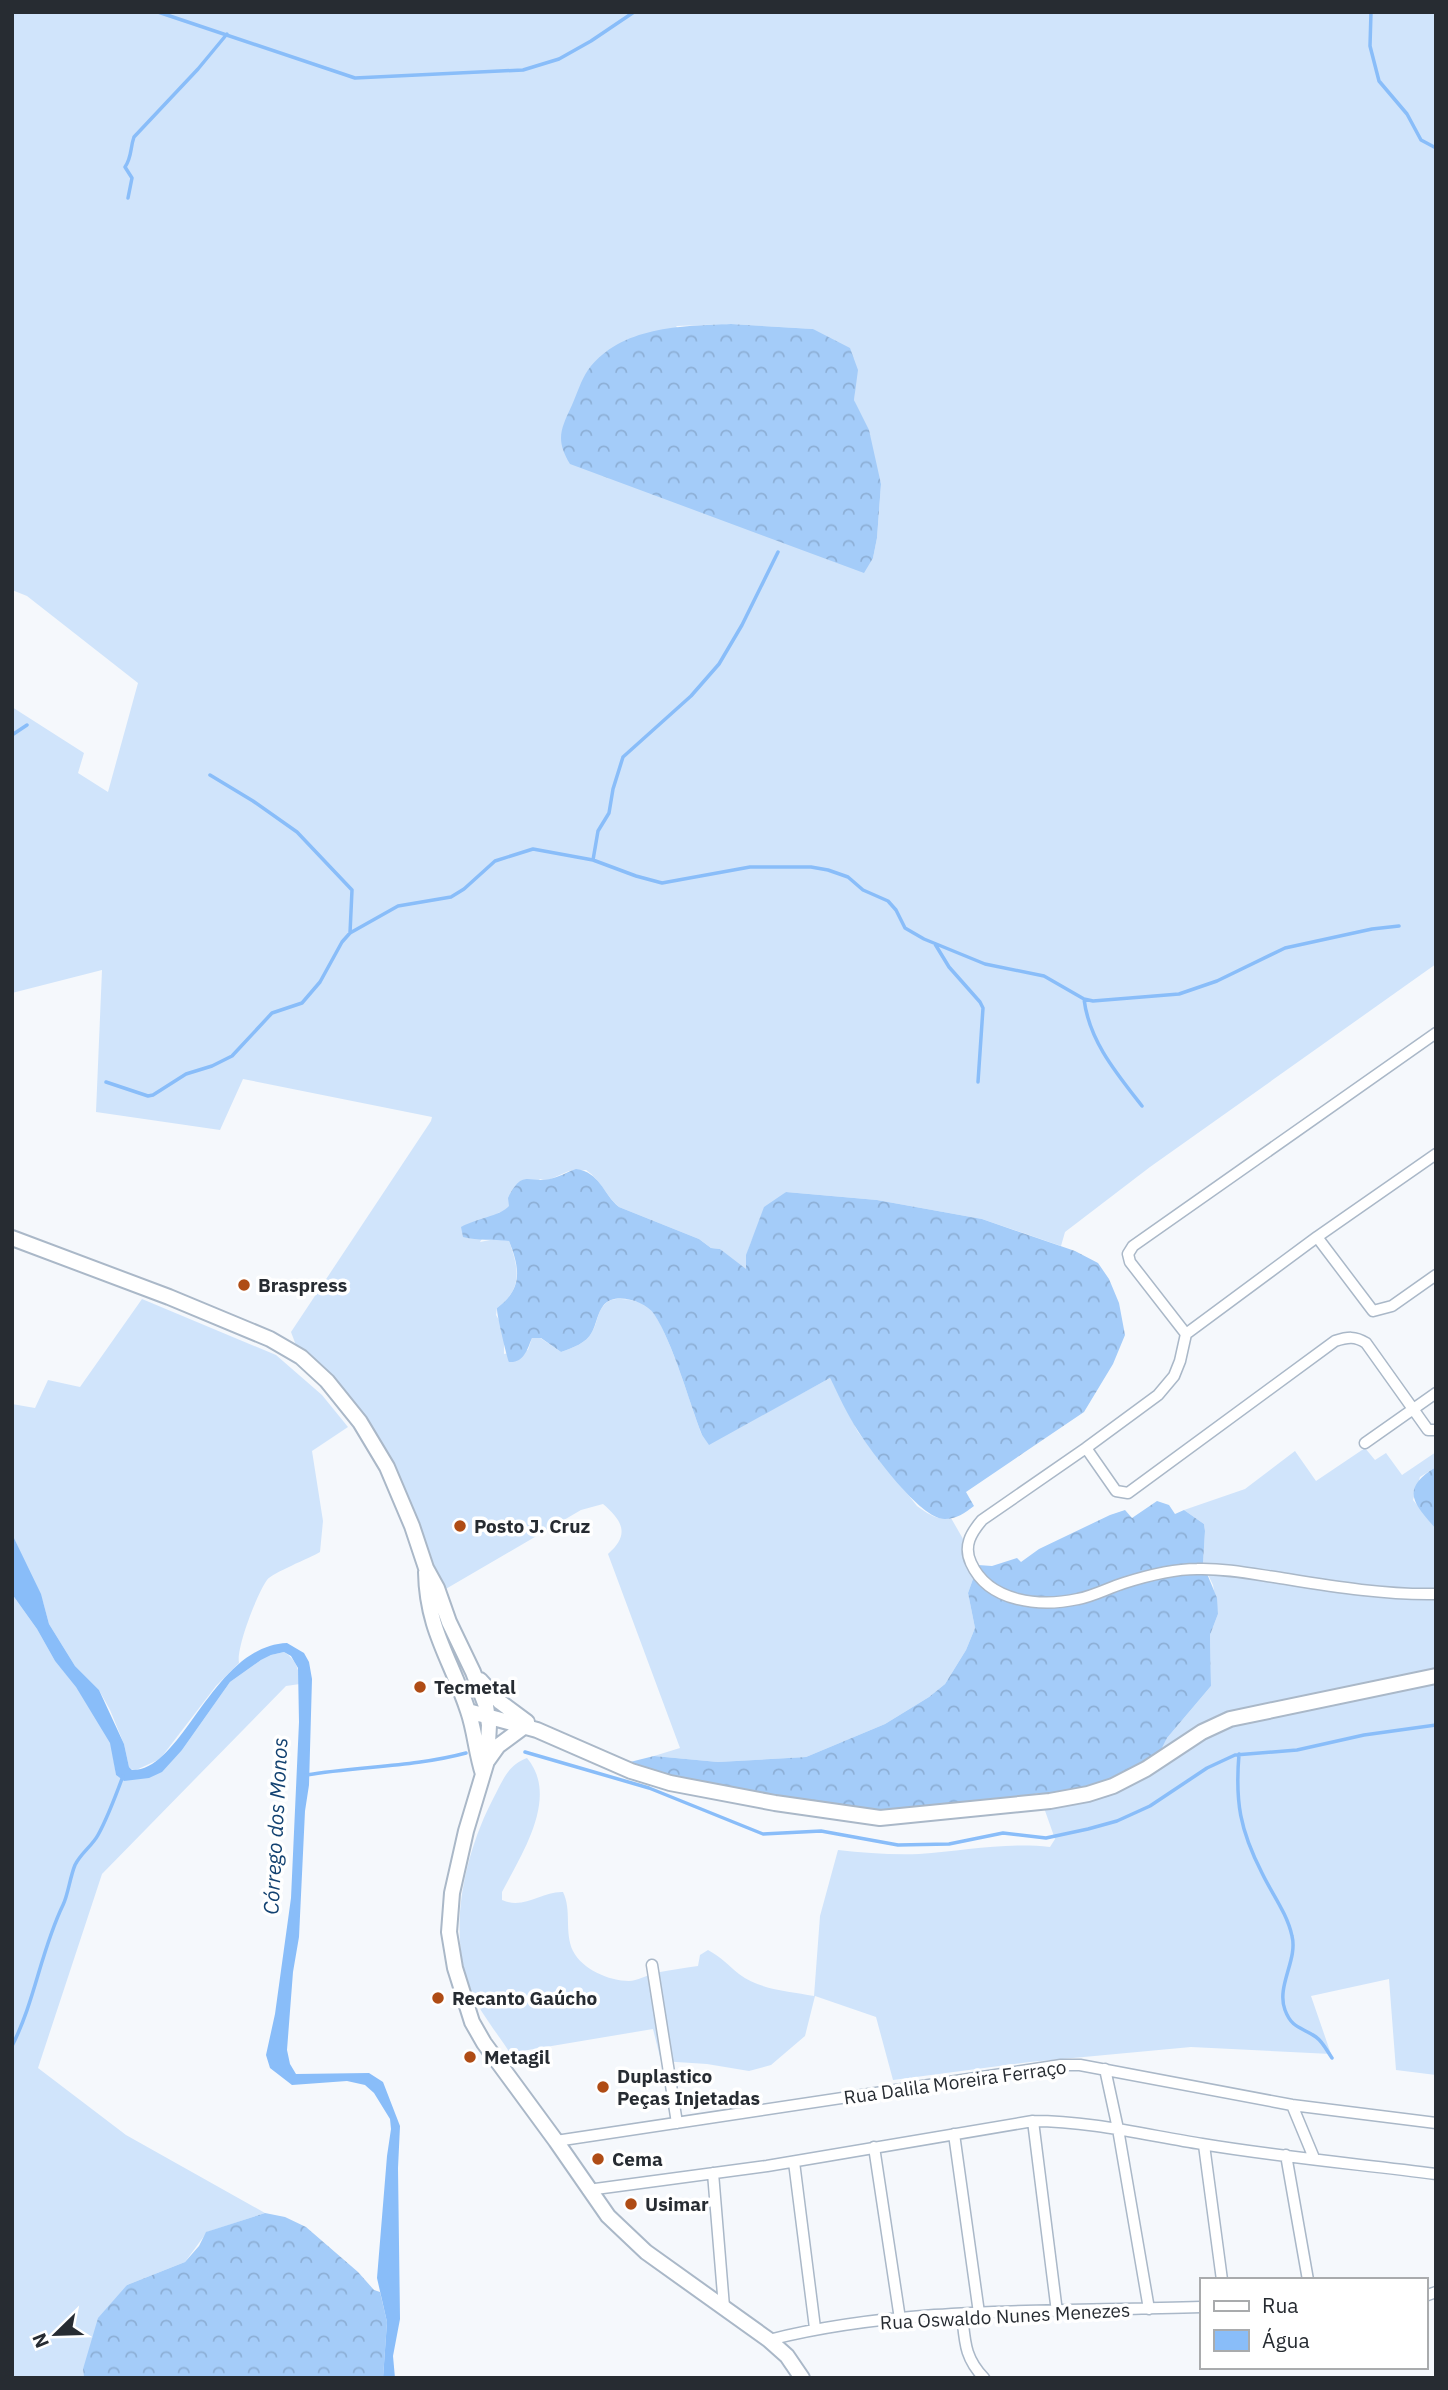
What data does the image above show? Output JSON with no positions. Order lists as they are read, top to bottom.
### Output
{
  "streets": {
    "street": ["Rua Dalila Moreira Ferraço", "Rua Oswaldo Nunes Menezes"]
  },
  "water": ["Córrego dos Monos"],
  "places": [
    "Braspress",
    "Posto J. Cruz",
    "Tecmetal",
    "Recanto Gaúcho",
    "Metagil",
    "Duplastico Peças Injetadas",
    "Cema",
    "Usimar"
  ],
  "legend": ["Rua", "Água"],
  "north": "bottom left"
}
